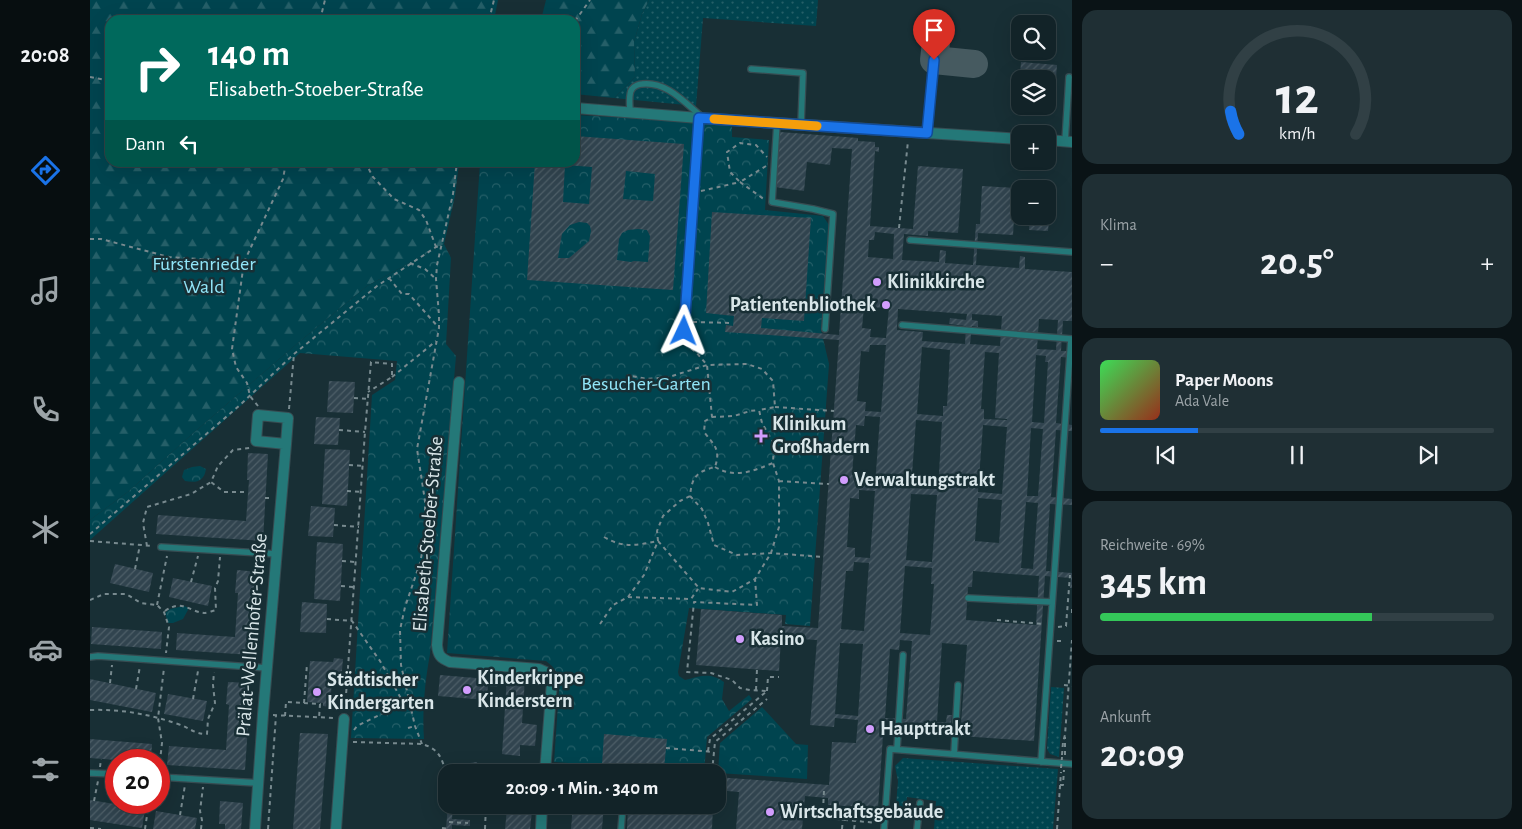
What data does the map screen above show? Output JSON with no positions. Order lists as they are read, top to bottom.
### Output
{
  "streets": {
    "street": ["Elisabeth-Stoeber-Straße", "Prälat-Wellenhofer-Straße"]
  },
  "parks": ["Fürstenrieder Wald", "Besucher-Garten"],
  "places": {
    "other": [
      "Klinikkirche",
      "Patientenbliothek",
      "Verwaltungstrakt",
      "Kasino",
      "Kinderkrippe Kinderstern",
      "Städtischer Kindergarten",
      "Haupttrakt",
      "Wirtschaftsgebäude"
    ],
    "health": ["Klinikum Großhadern"]
  },
  "page": {
    "tabs": "20:08",
    "map_buttons": ["+", "−"],
    "turn": ["140 m", "Elisabeth-Stoeber-Straße"],
    "then": "Dann",
    "tile": [
      "Klima",
      ["Reichweite · 69%", "345 km"],
      ["Ankunft", "20:09"]
    ],
    "heat": ["−", "20.5°", "+"],
    "song": ["Paper Moons", "Ada Vale"],
    "limit": "20",
    "trip": "20:09 · 1 Min. · 340 m",
    "gauge": ["12", "km/h"]
  }
}
